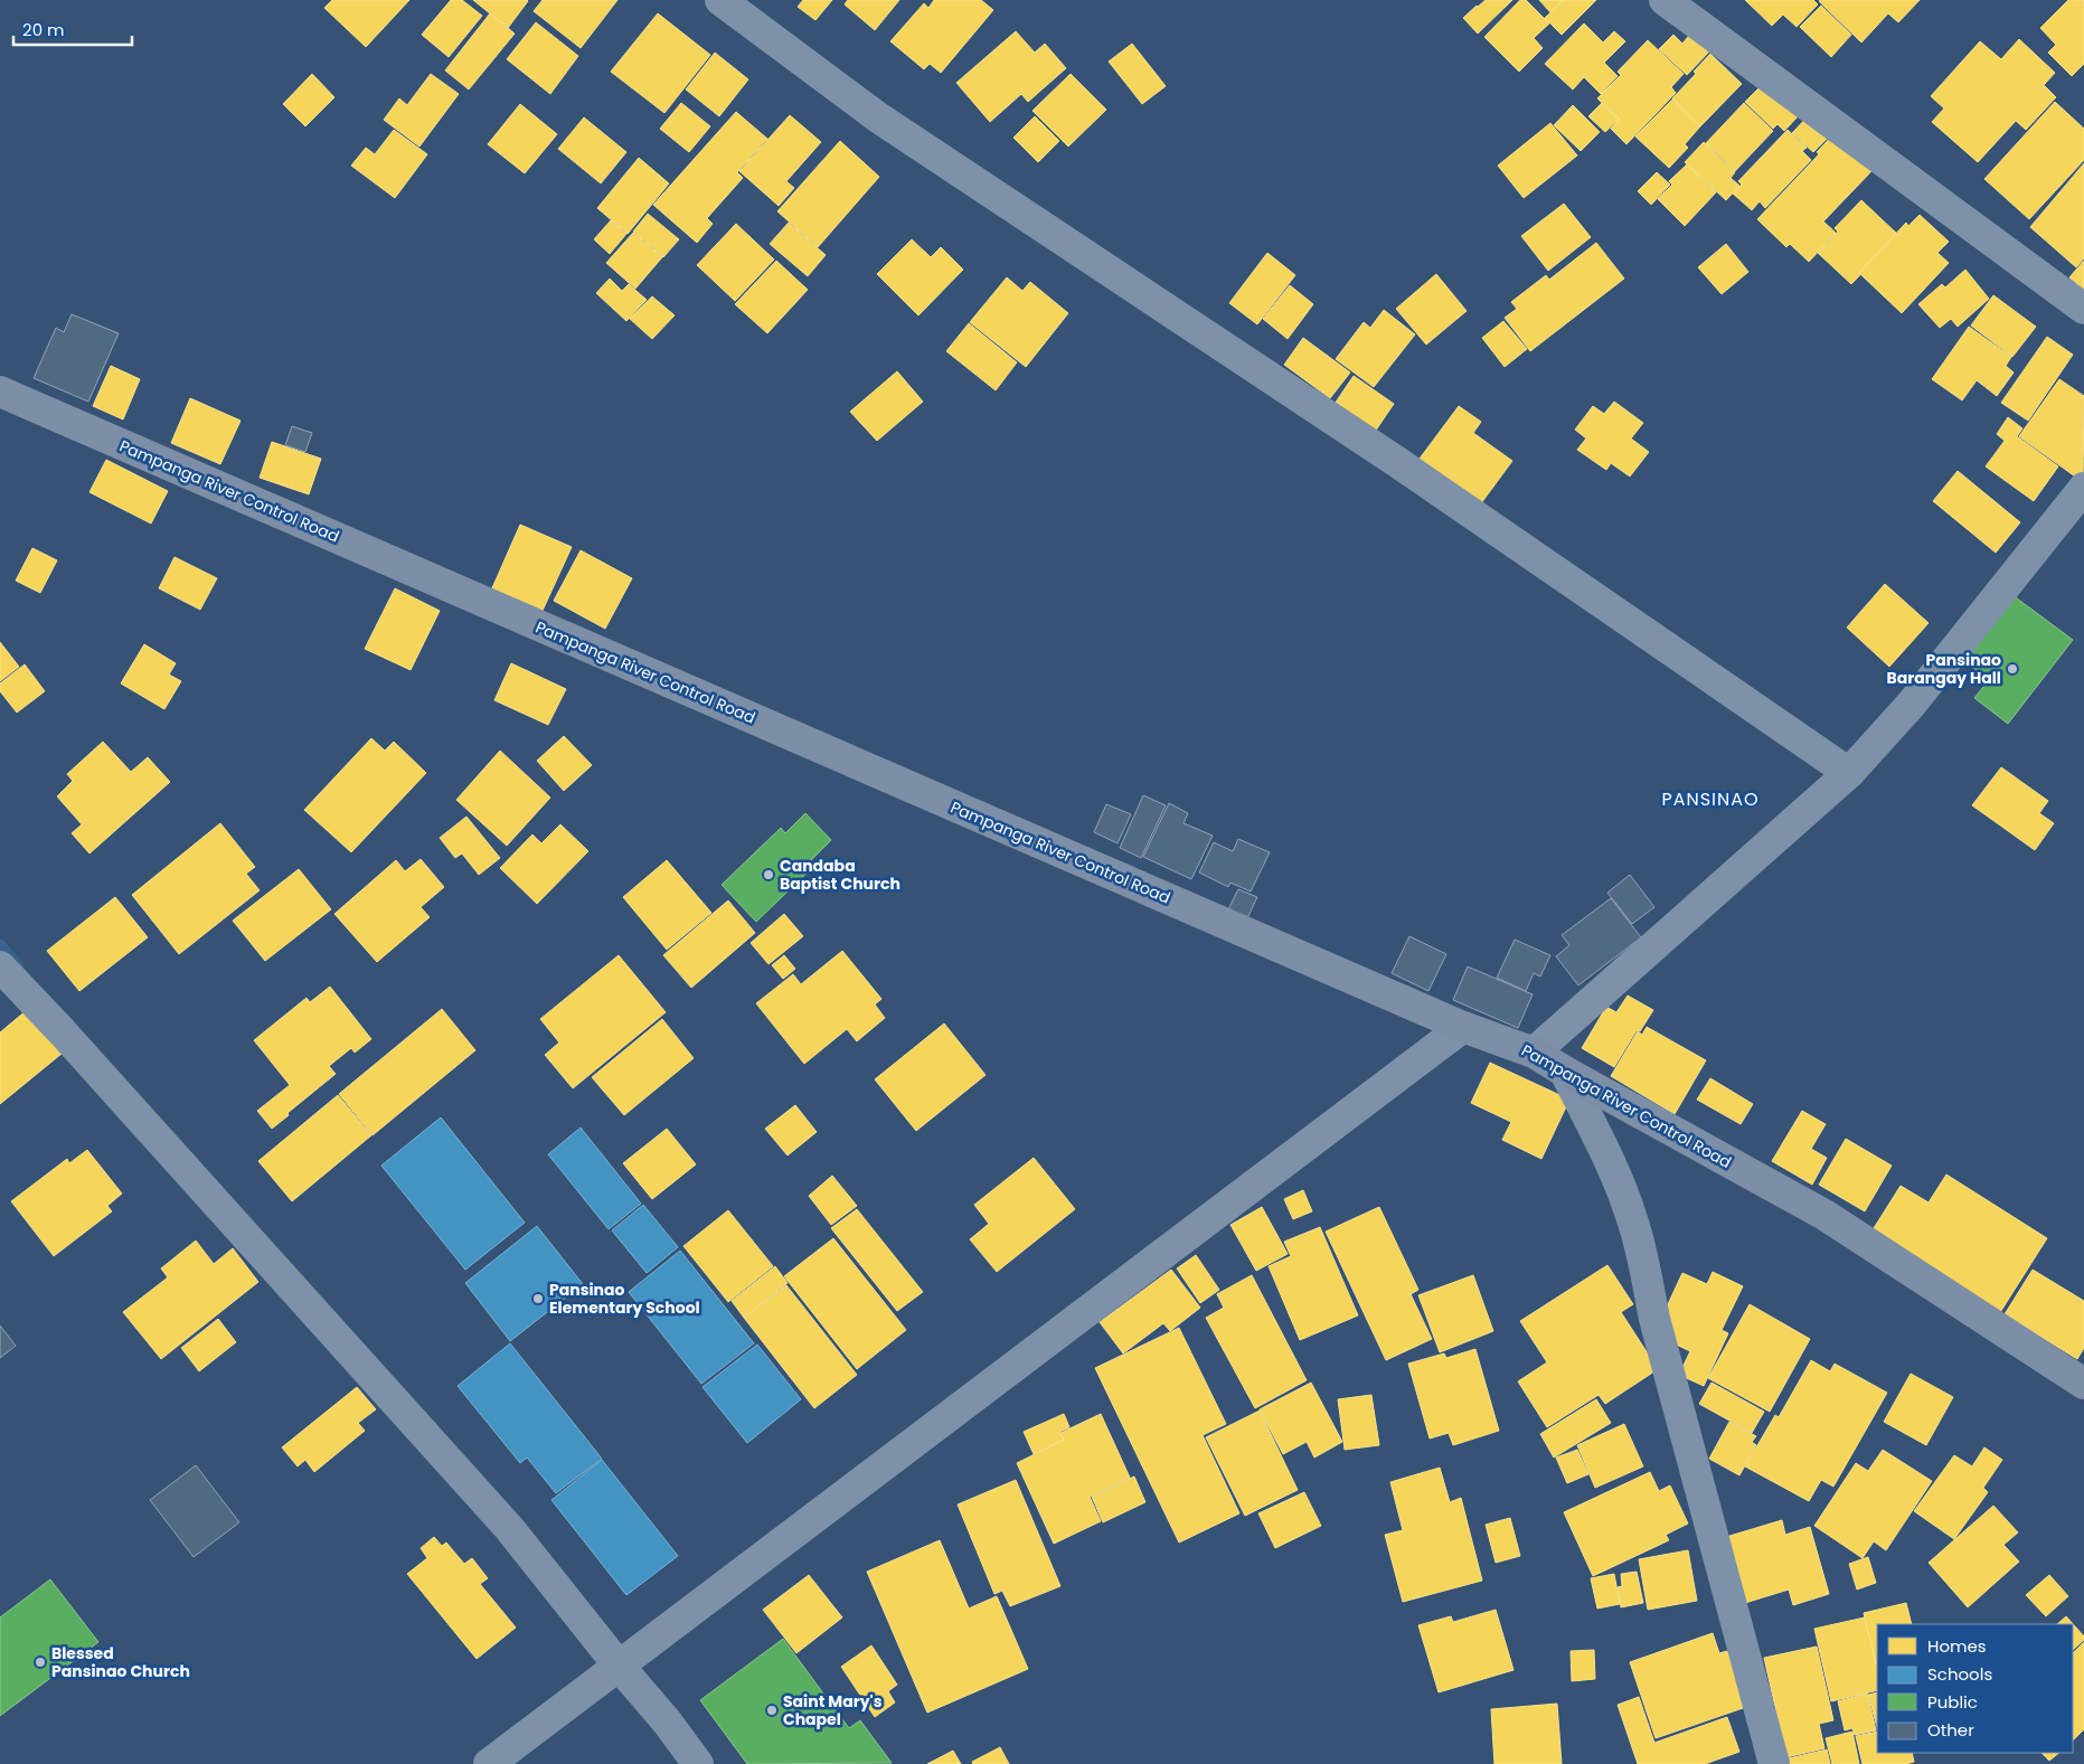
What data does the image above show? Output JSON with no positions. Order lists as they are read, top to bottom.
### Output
{
  "streets": {
    "main road": ["Pampanga River Control Road"]
  },
  "districts": ["PANSINAO"],
  "places": [
    "Pansinao Barangay Hall",
    "Candaba Baptist Church",
    "Pansinao Elementary School",
    "Blessed Pansinao Church",
    "Saint Mary's Chapel"
  ],
  "legend": [
    "Homes",
    "Schools",
    "Public",
    "Other"
  ],
  "scale_bar": "20 m"
}
